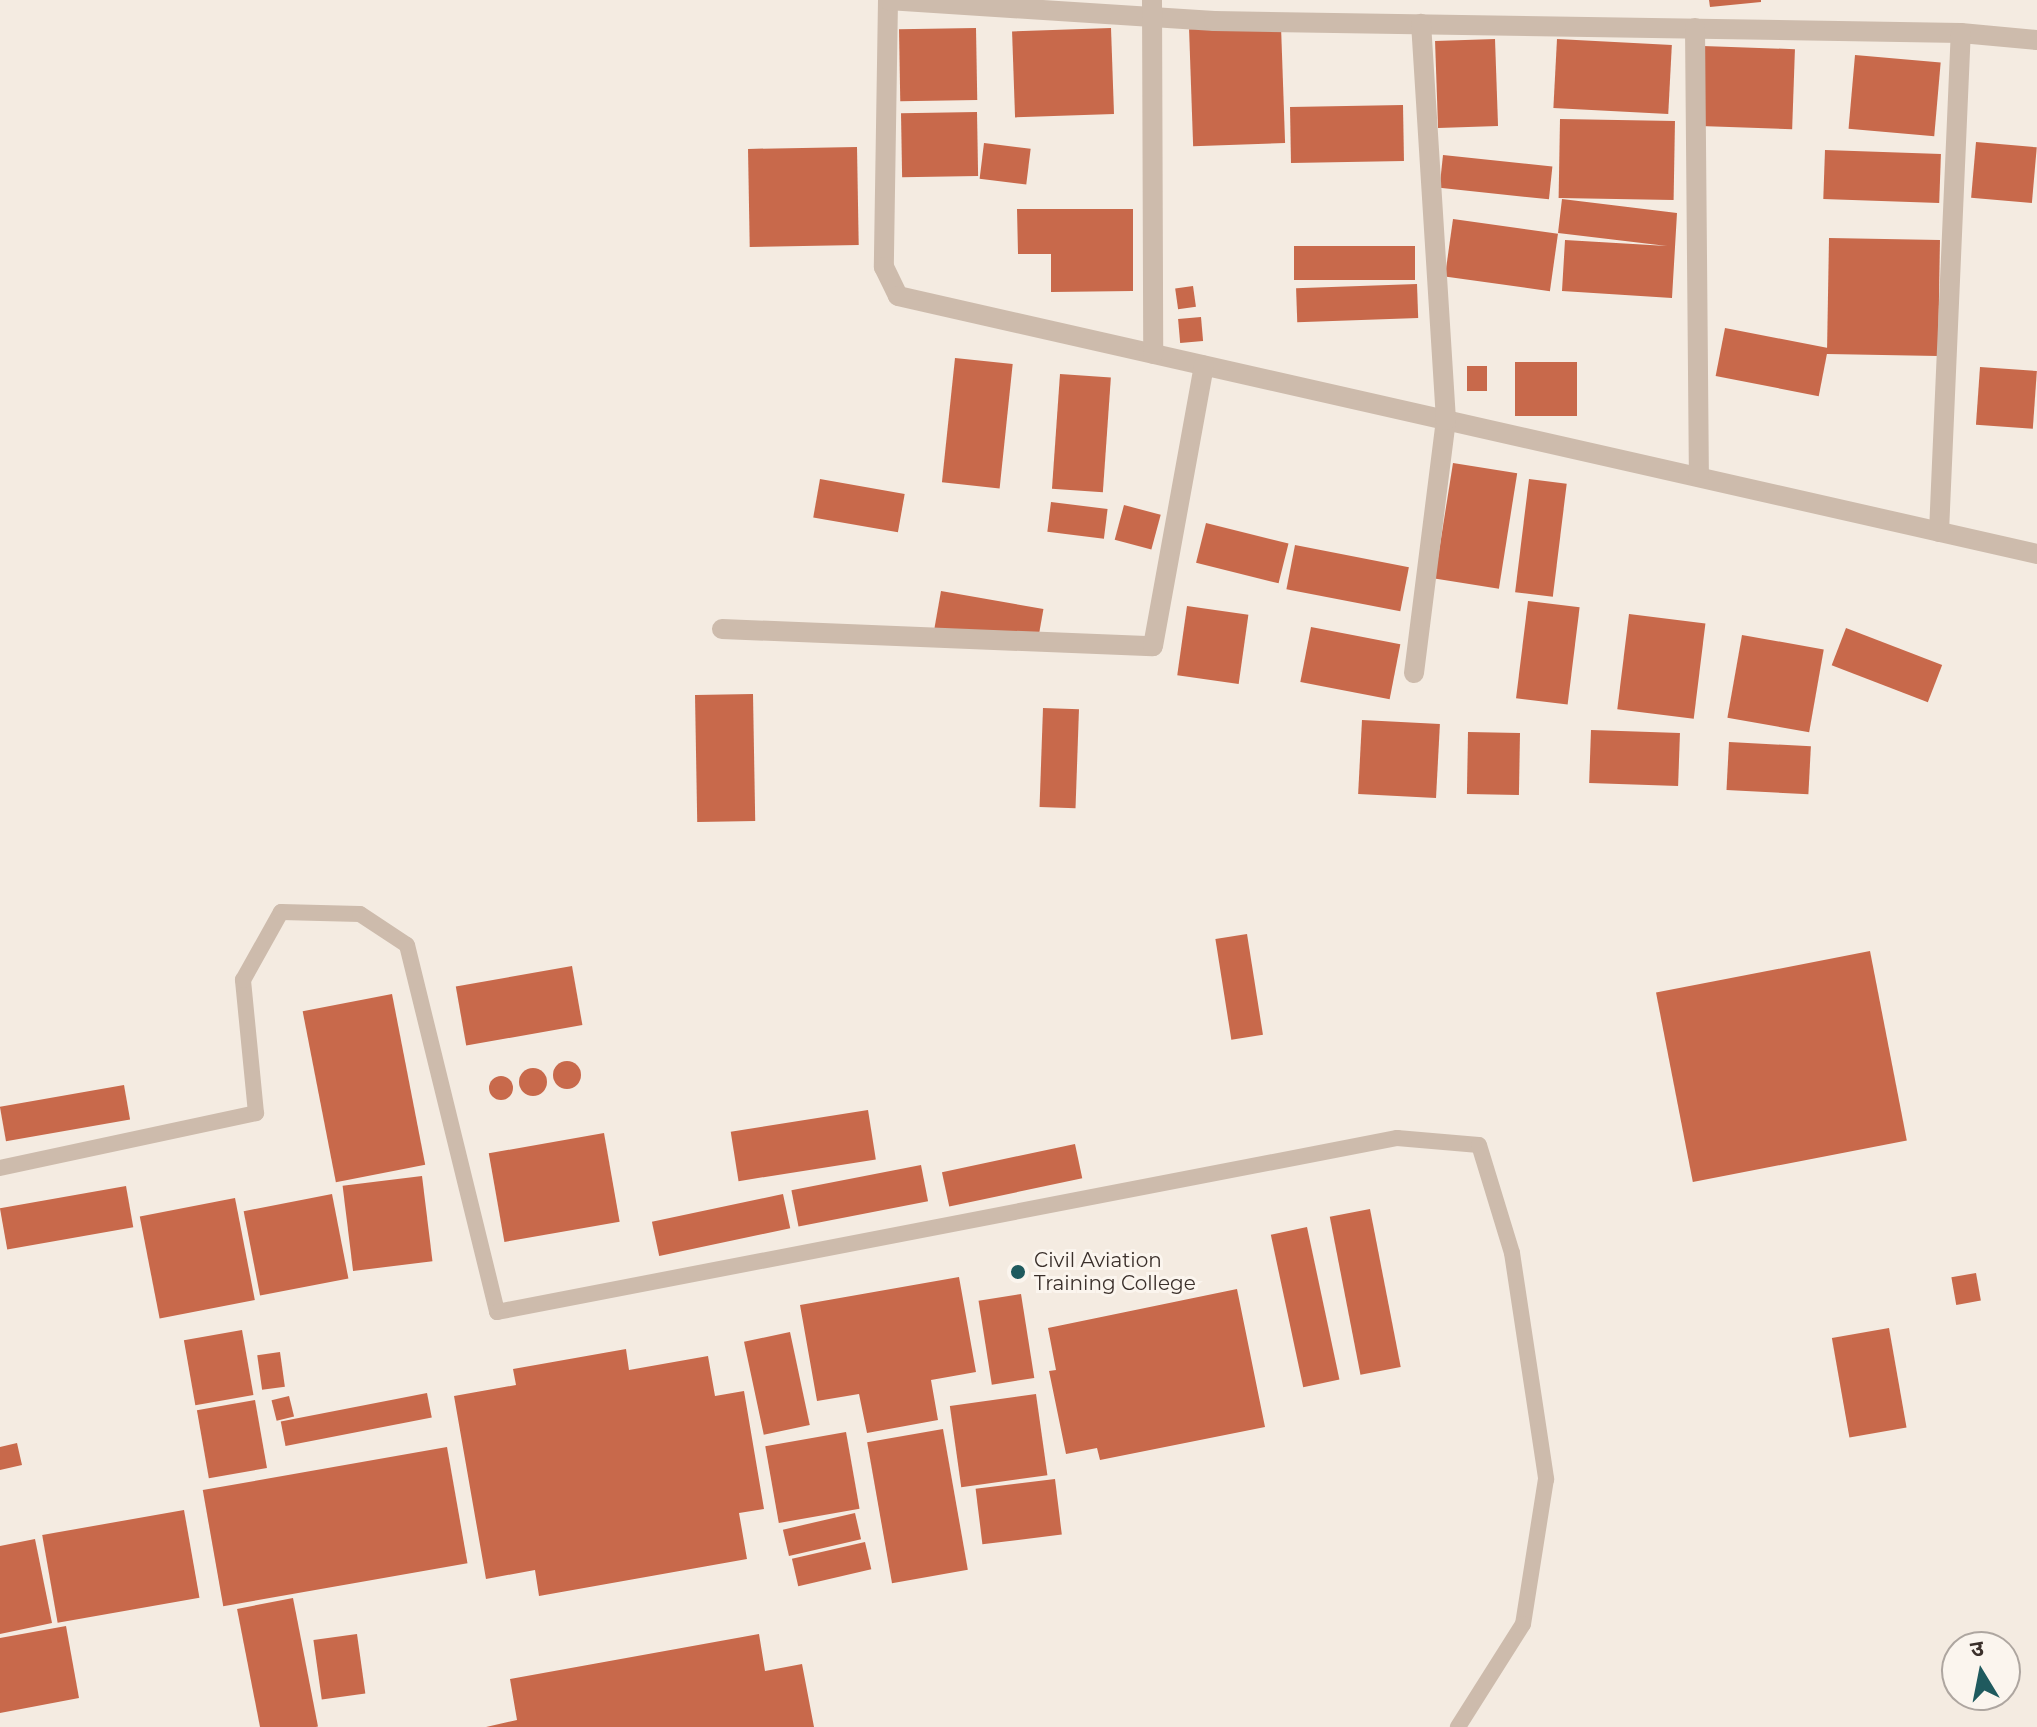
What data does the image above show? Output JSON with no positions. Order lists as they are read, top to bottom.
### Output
{
  "places": ["Civil Aviation Training College"],
  "north": "top"
}
